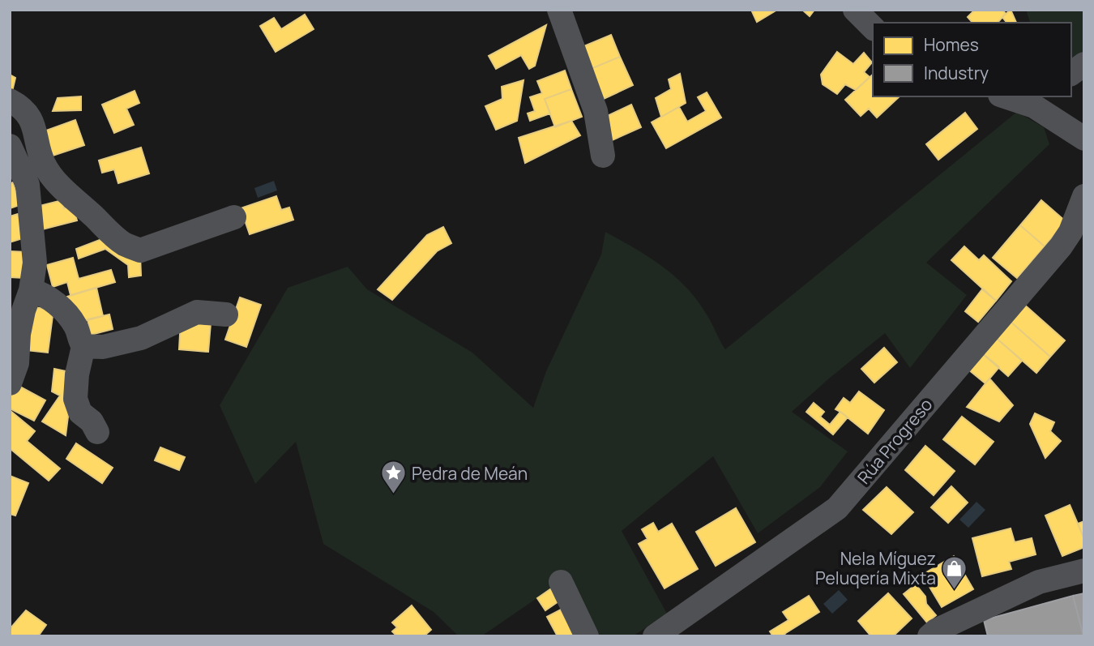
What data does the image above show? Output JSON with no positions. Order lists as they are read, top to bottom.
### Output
{
  "streets": {
    "street": ["Rúa Progreso"]
  },
  "places": {
    "place": ["Pedra de Meán"],
    "shop": ["Nela Míguez Peluqería Mixta"]
  },
  "legend": ["Homes", "Industry"]
}
